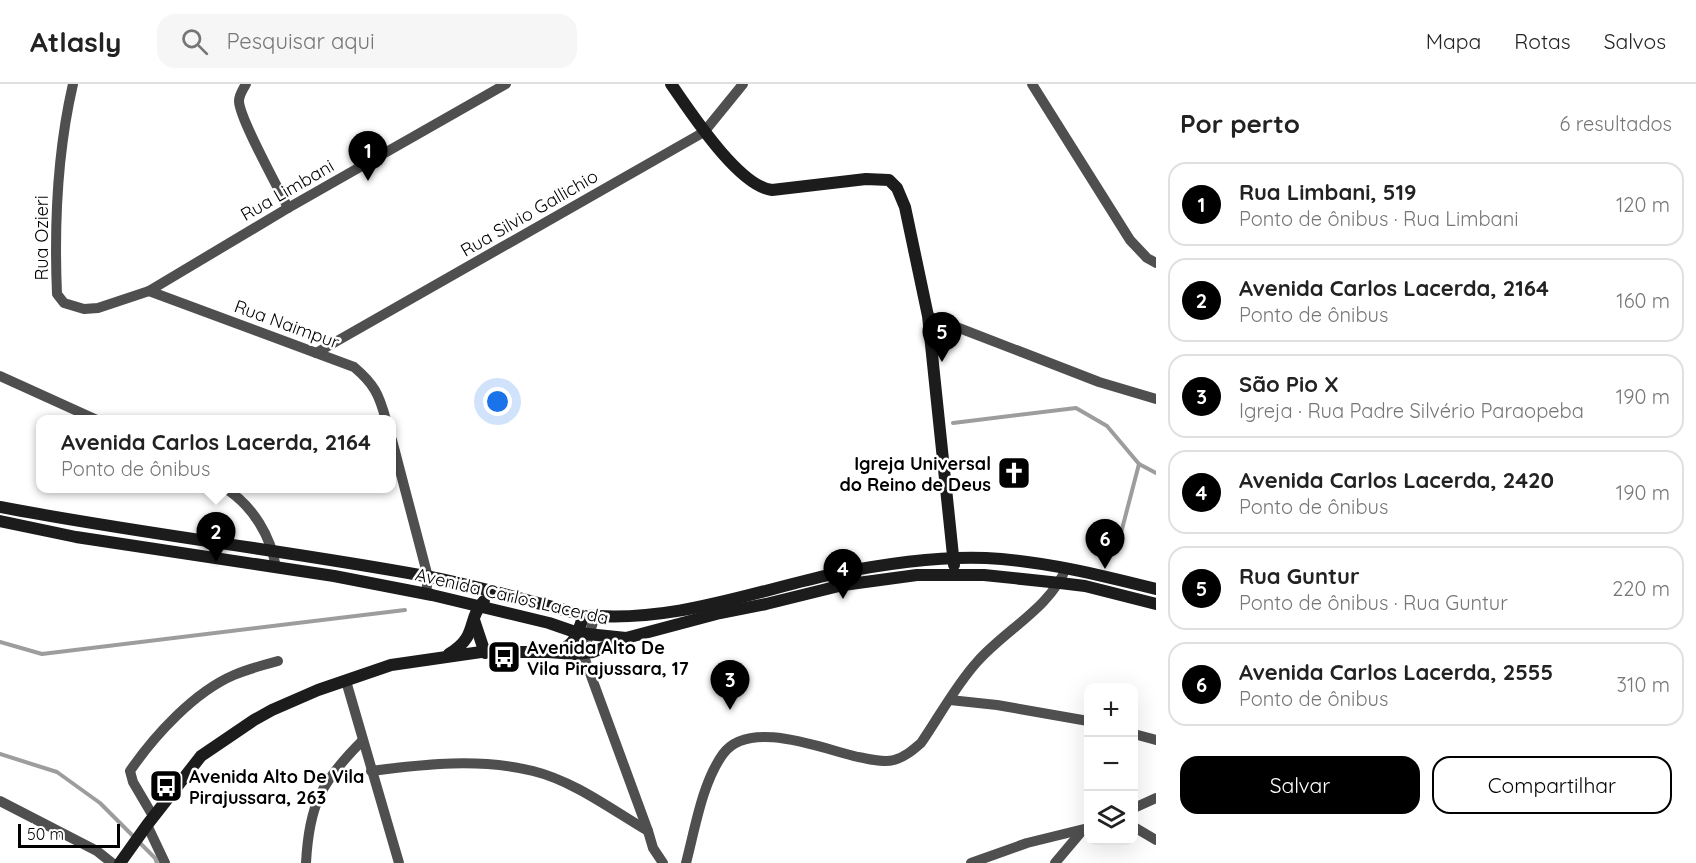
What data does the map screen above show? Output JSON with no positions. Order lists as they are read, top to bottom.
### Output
{
  "streets": {
    "main road": ["Avenida Carlos Lacerda"],
    "street": [
      "Rua Limbani",
      "Rua Silvio Gallichio",
      "Rua Ozieri",
      "Rua Naimpur"
    ]
  },
  "crossings": [
    ["Rua Limbani", "Rua Ozieri"],
    ["Rua Limbani", "Rua Naimpur"],
    ["Rua Silvio Gallichio", "Rua Naimpur"],
    ["Rua Ozieri", "Rua Naimpur"]
  ],
  "places": {
    "church": ["Igreja Universal do Reino de Deus"],
    "bus stop": ["Avenida Alto De Vila Pirajussara, 17", "Avenida Alto De Vila Pirajussara, 263"]
  },
  "scale_bar": "50 m",
  "page": {
    "header": "Atlasly",
    "search": "Pesquisar aqui",
    "nav": ["Mapa", "Rotas", "Salvos"],
    "heading": ["Por perto", "6 resultados"],
    "pins": [
      "1",
      "5",
      "2",
      "6",
      "4",
      "3"
    ],
    "list": [
      {
        "mark": "1",
        "name": "Rua Limbani, 519",
        "note": "Ponto de ônibus · Rua Limbani",
        "value": "120 m"
      },
      {
        "mark": "2",
        "name": "Avenida Carlos Lacerda, 2164",
        "note": "Ponto de ônibus",
        "value": "160 m"
      },
      {
        "mark": "3",
        "name": "São Pio X",
        "note": "Igreja · Rua Padre Silvério Paraopeba",
        "value": "190 m"
      },
      {
        "mark": "4",
        "name": "Avenida Carlos Lacerda, 2420",
        "note": "Ponto de ônibus",
        "value": "190 m"
      },
      {
        "mark": "5",
        "name": "Rua Guntur",
        "note": "Ponto de ônibus · Rua Guntur",
        "value": "220 m"
      },
      {
        "mark": "6",
        "name": "Avenida Carlos Lacerda, 2555",
        "note": "Ponto de ônibus",
        "value": "310 m"
      }
    ],
    "popup": ["Avenida Carlos Lacerda, 2164", "Ponto de ônibus"],
    "map_buttons": ["+", "−"],
    "buttons": ["Salvar", "Compartilhar"],
    "scale": "50 m"
  }
}
